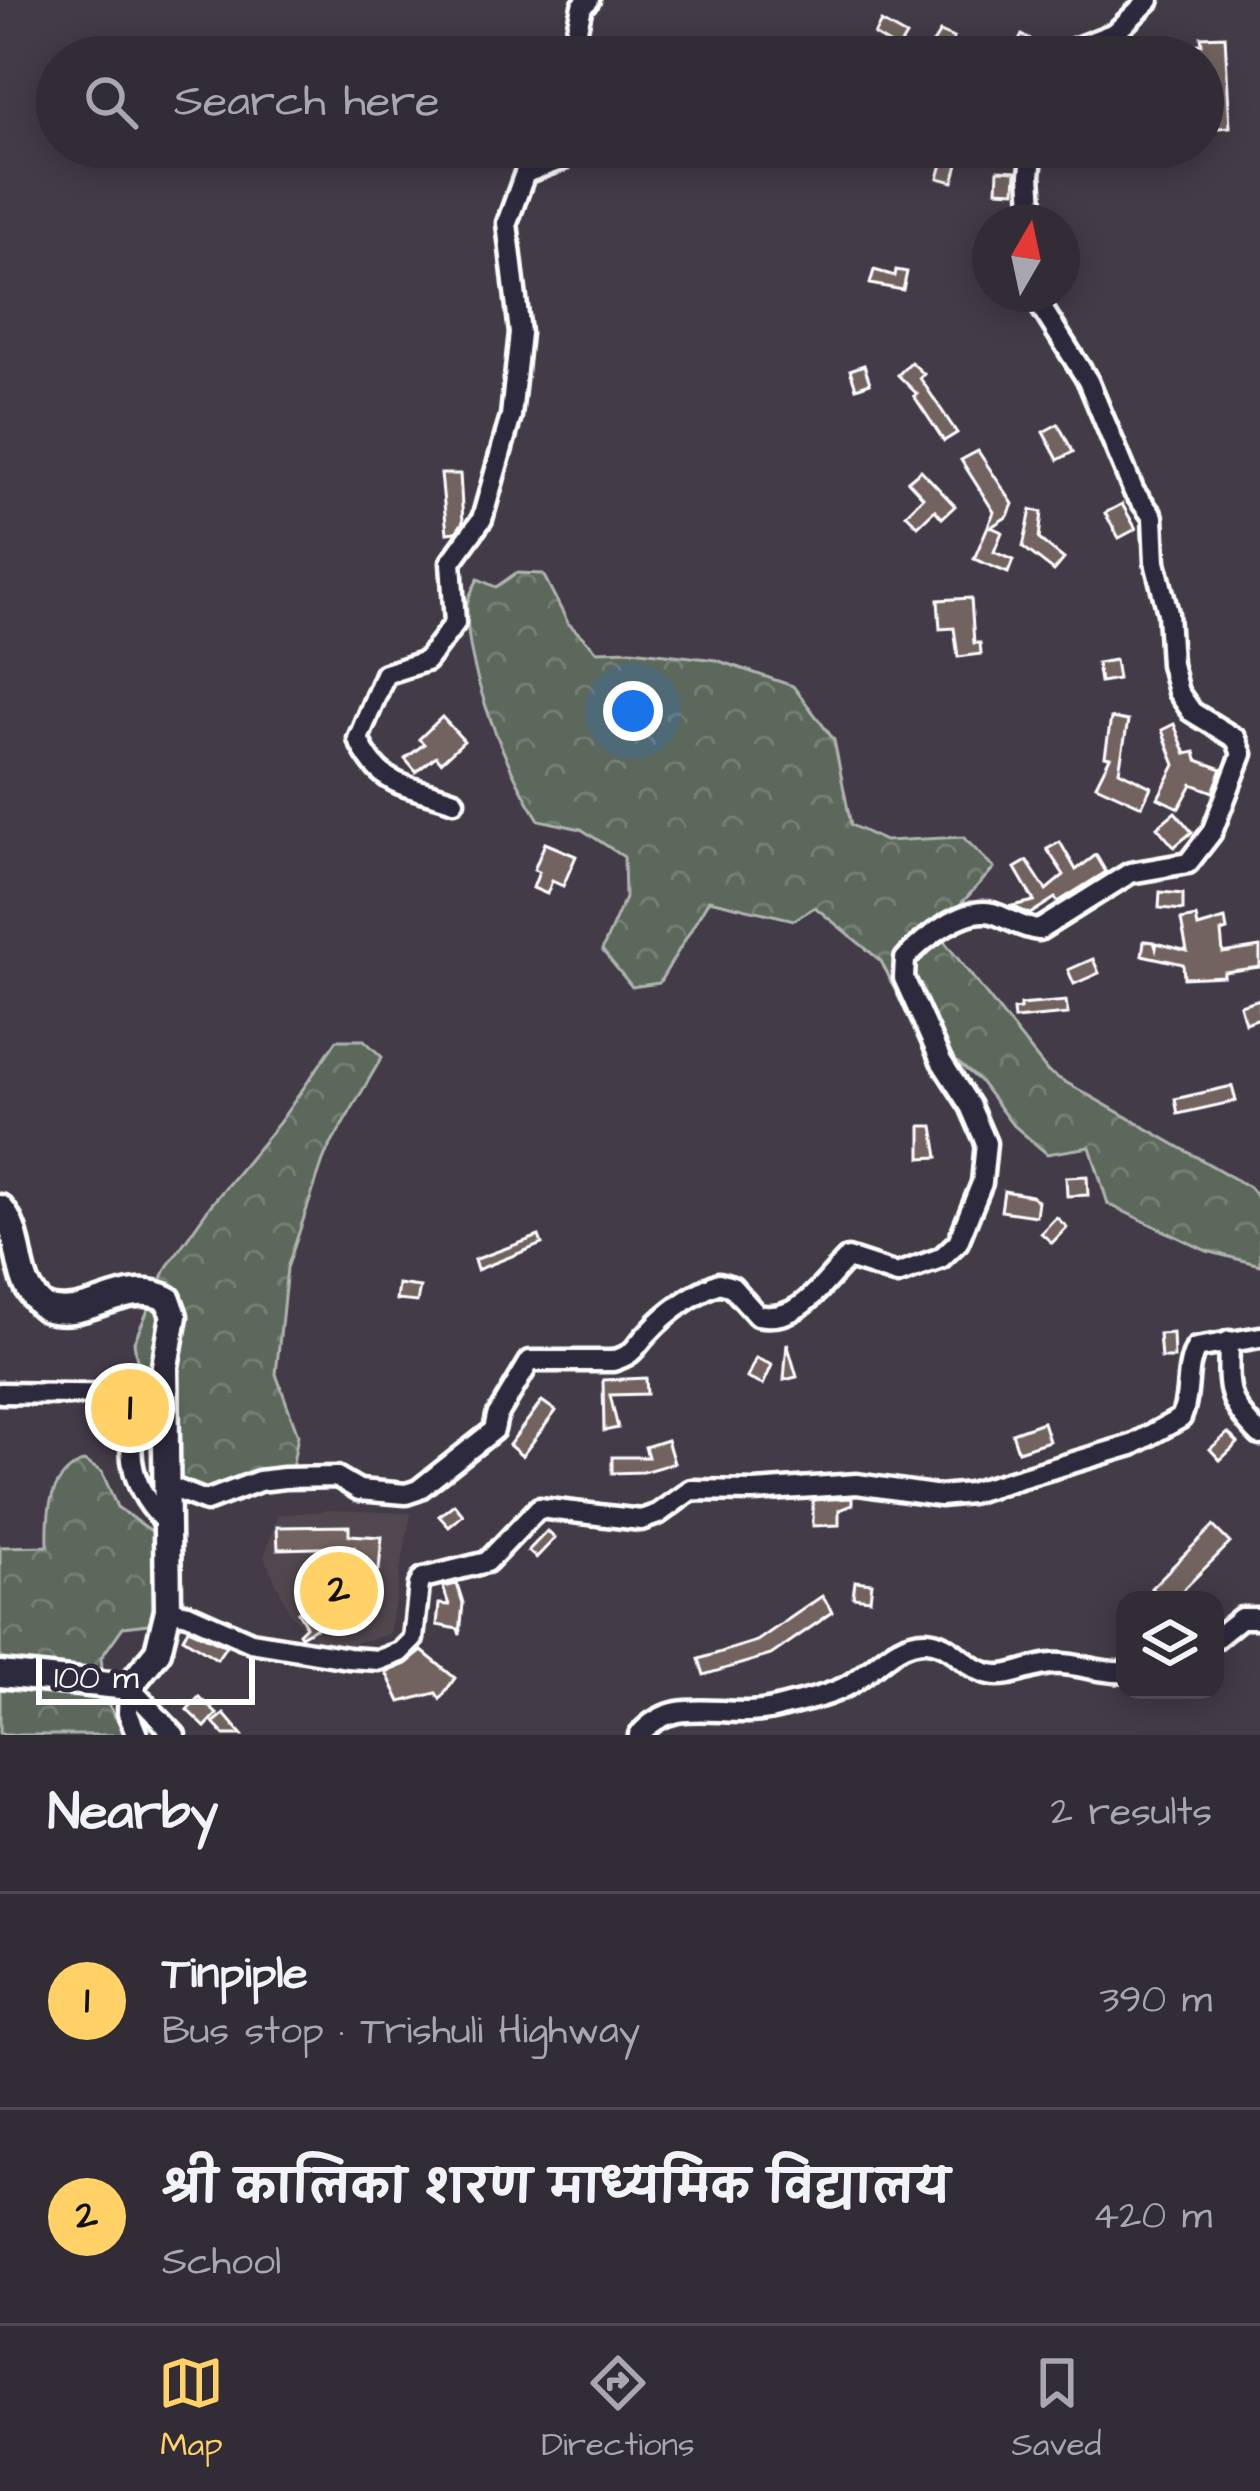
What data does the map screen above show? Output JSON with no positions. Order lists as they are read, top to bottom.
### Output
{
  "scale_bar": "100 m",
  "north": "top",
  "page": {
    "search": "Search here",
    "pins": ["1", "2"],
    "scale": "100 m",
    "heading": ["Nearby", "2 results"],
    "list": [
      {
        "mark": "1",
        "name": "Tinpiple",
        "note": "Bus stop · Trishuli Highway",
        "value": "390 m"
      },
      {
        "mark": "2",
        "name": "श्री कालिका शरण माध्यमिक विद्यालय",
        "note": "School",
        "value": "420 m"
      }
    ],
    "nav": ["Map", "Directions", "Saved"]
  }
}
